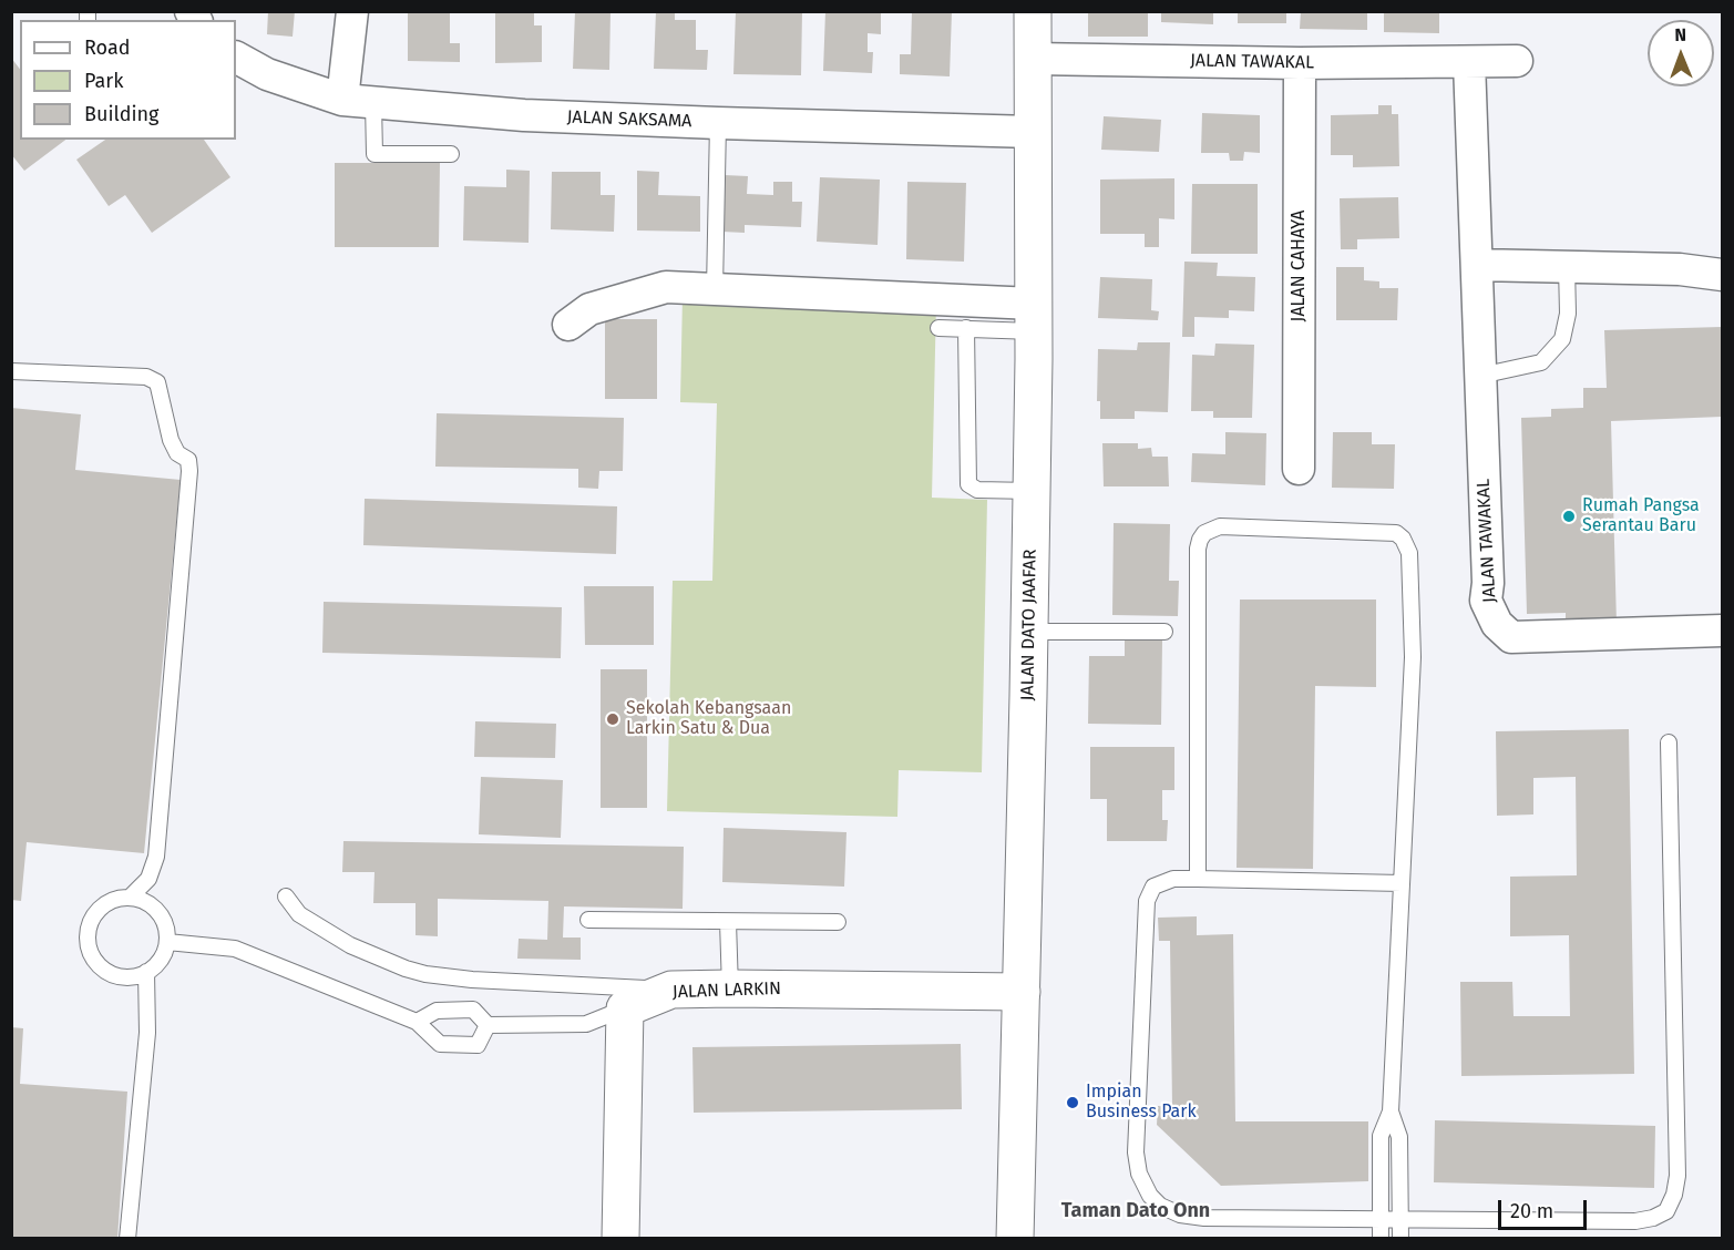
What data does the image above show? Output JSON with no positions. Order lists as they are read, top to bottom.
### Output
{
  "streets": {
    "main road": ["JALAN DATO JAAFAR", "JALAN LARKIN"],
    "street": ["JALAN TAWAKAL", "JALAN SAKSAMA", "JALAN CAHAYA"]
  },
  "crossings": [
    ["JALAN TAWAKAL", "JALAN CAHAYA"],
    ["JALAN TAWAKAL", "JALAN DATO JAAFAR"],
    ["JALAN SAKSAMA", "JALAN DATO JAAFAR"],
    ["JALAN DATO JAAFAR", "JALAN LARKIN"]
  ],
  "districts": ["Taman Dato Onn"],
  "places": ["Rumah Pangsa Serantau Baru", "Sekolah Kebangsaan Larkin Satu & Dua", "Impian Business Park"],
  "legend": ["Road", "Park", "Building"],
  "scale_bar": "20 m",
  "north": "top"
}
